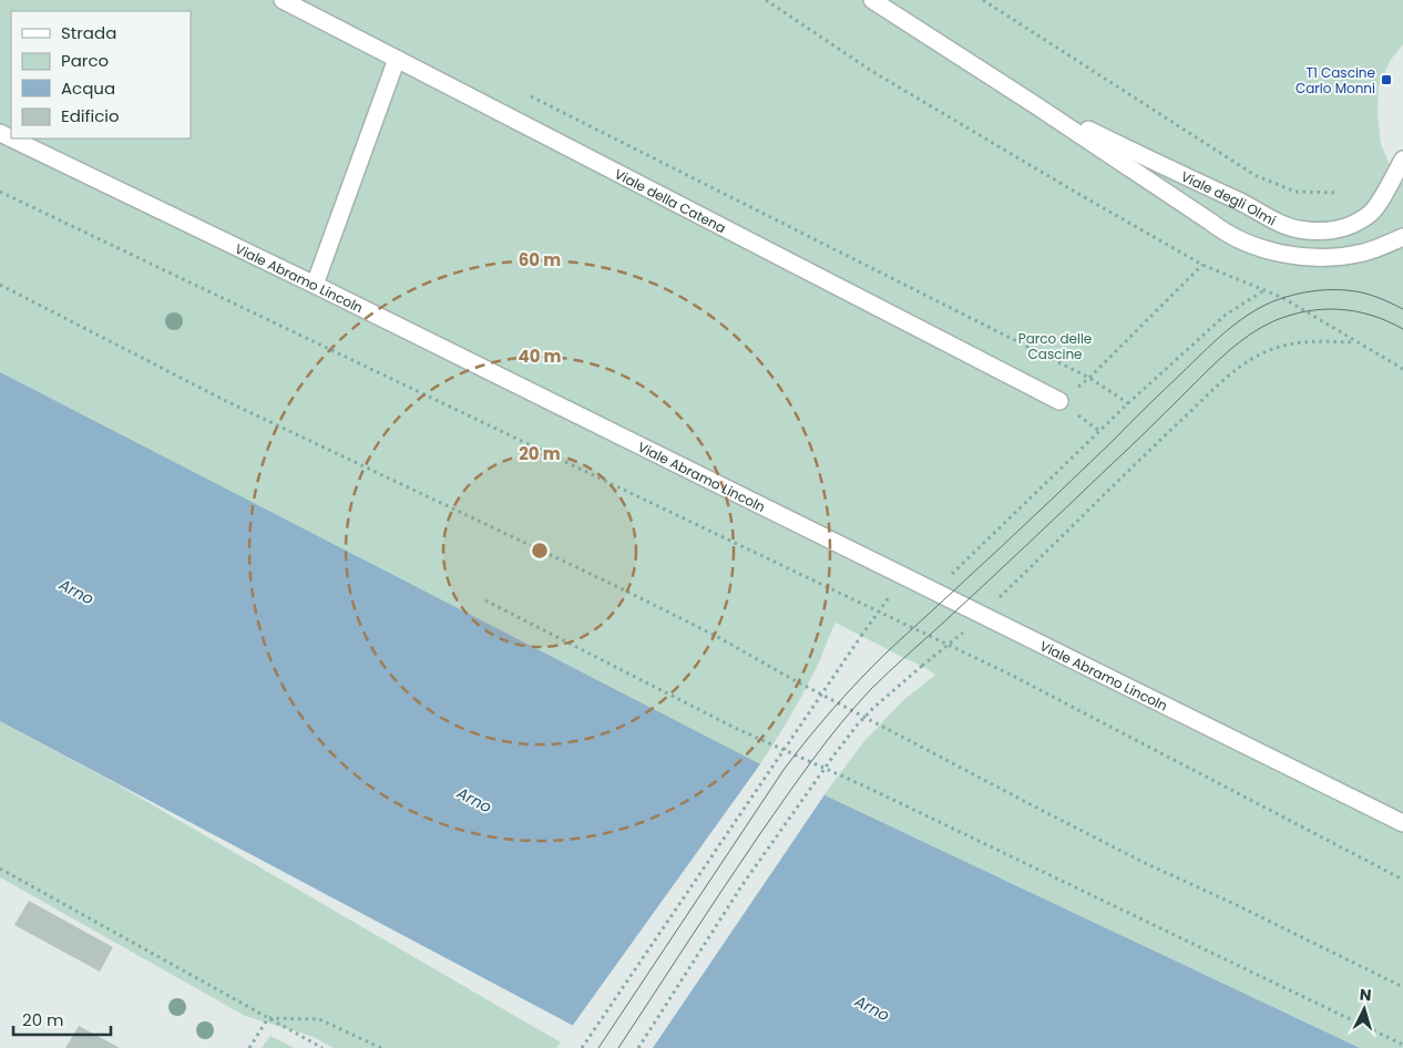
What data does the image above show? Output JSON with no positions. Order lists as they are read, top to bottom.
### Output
{
  "streets": {
    "street": ["Viale degli Olmi", "Viale della Catena", "Viale Abramo Lincoln"]
  },
  "water": ["Arno"],
  "parks": ["Parco delle Cascine"],
  "places": {
    "transit": ["T1 Cascine Carlo Monni"]
  },
  "legend": [
    "Strada",
    "Parco",
    "Acqua",
    "Edificio"
  ],
  "scale_bar": "20 m",
  "north": "top",
  "rings": ["60 m", "40 m", "20 m"]
}
